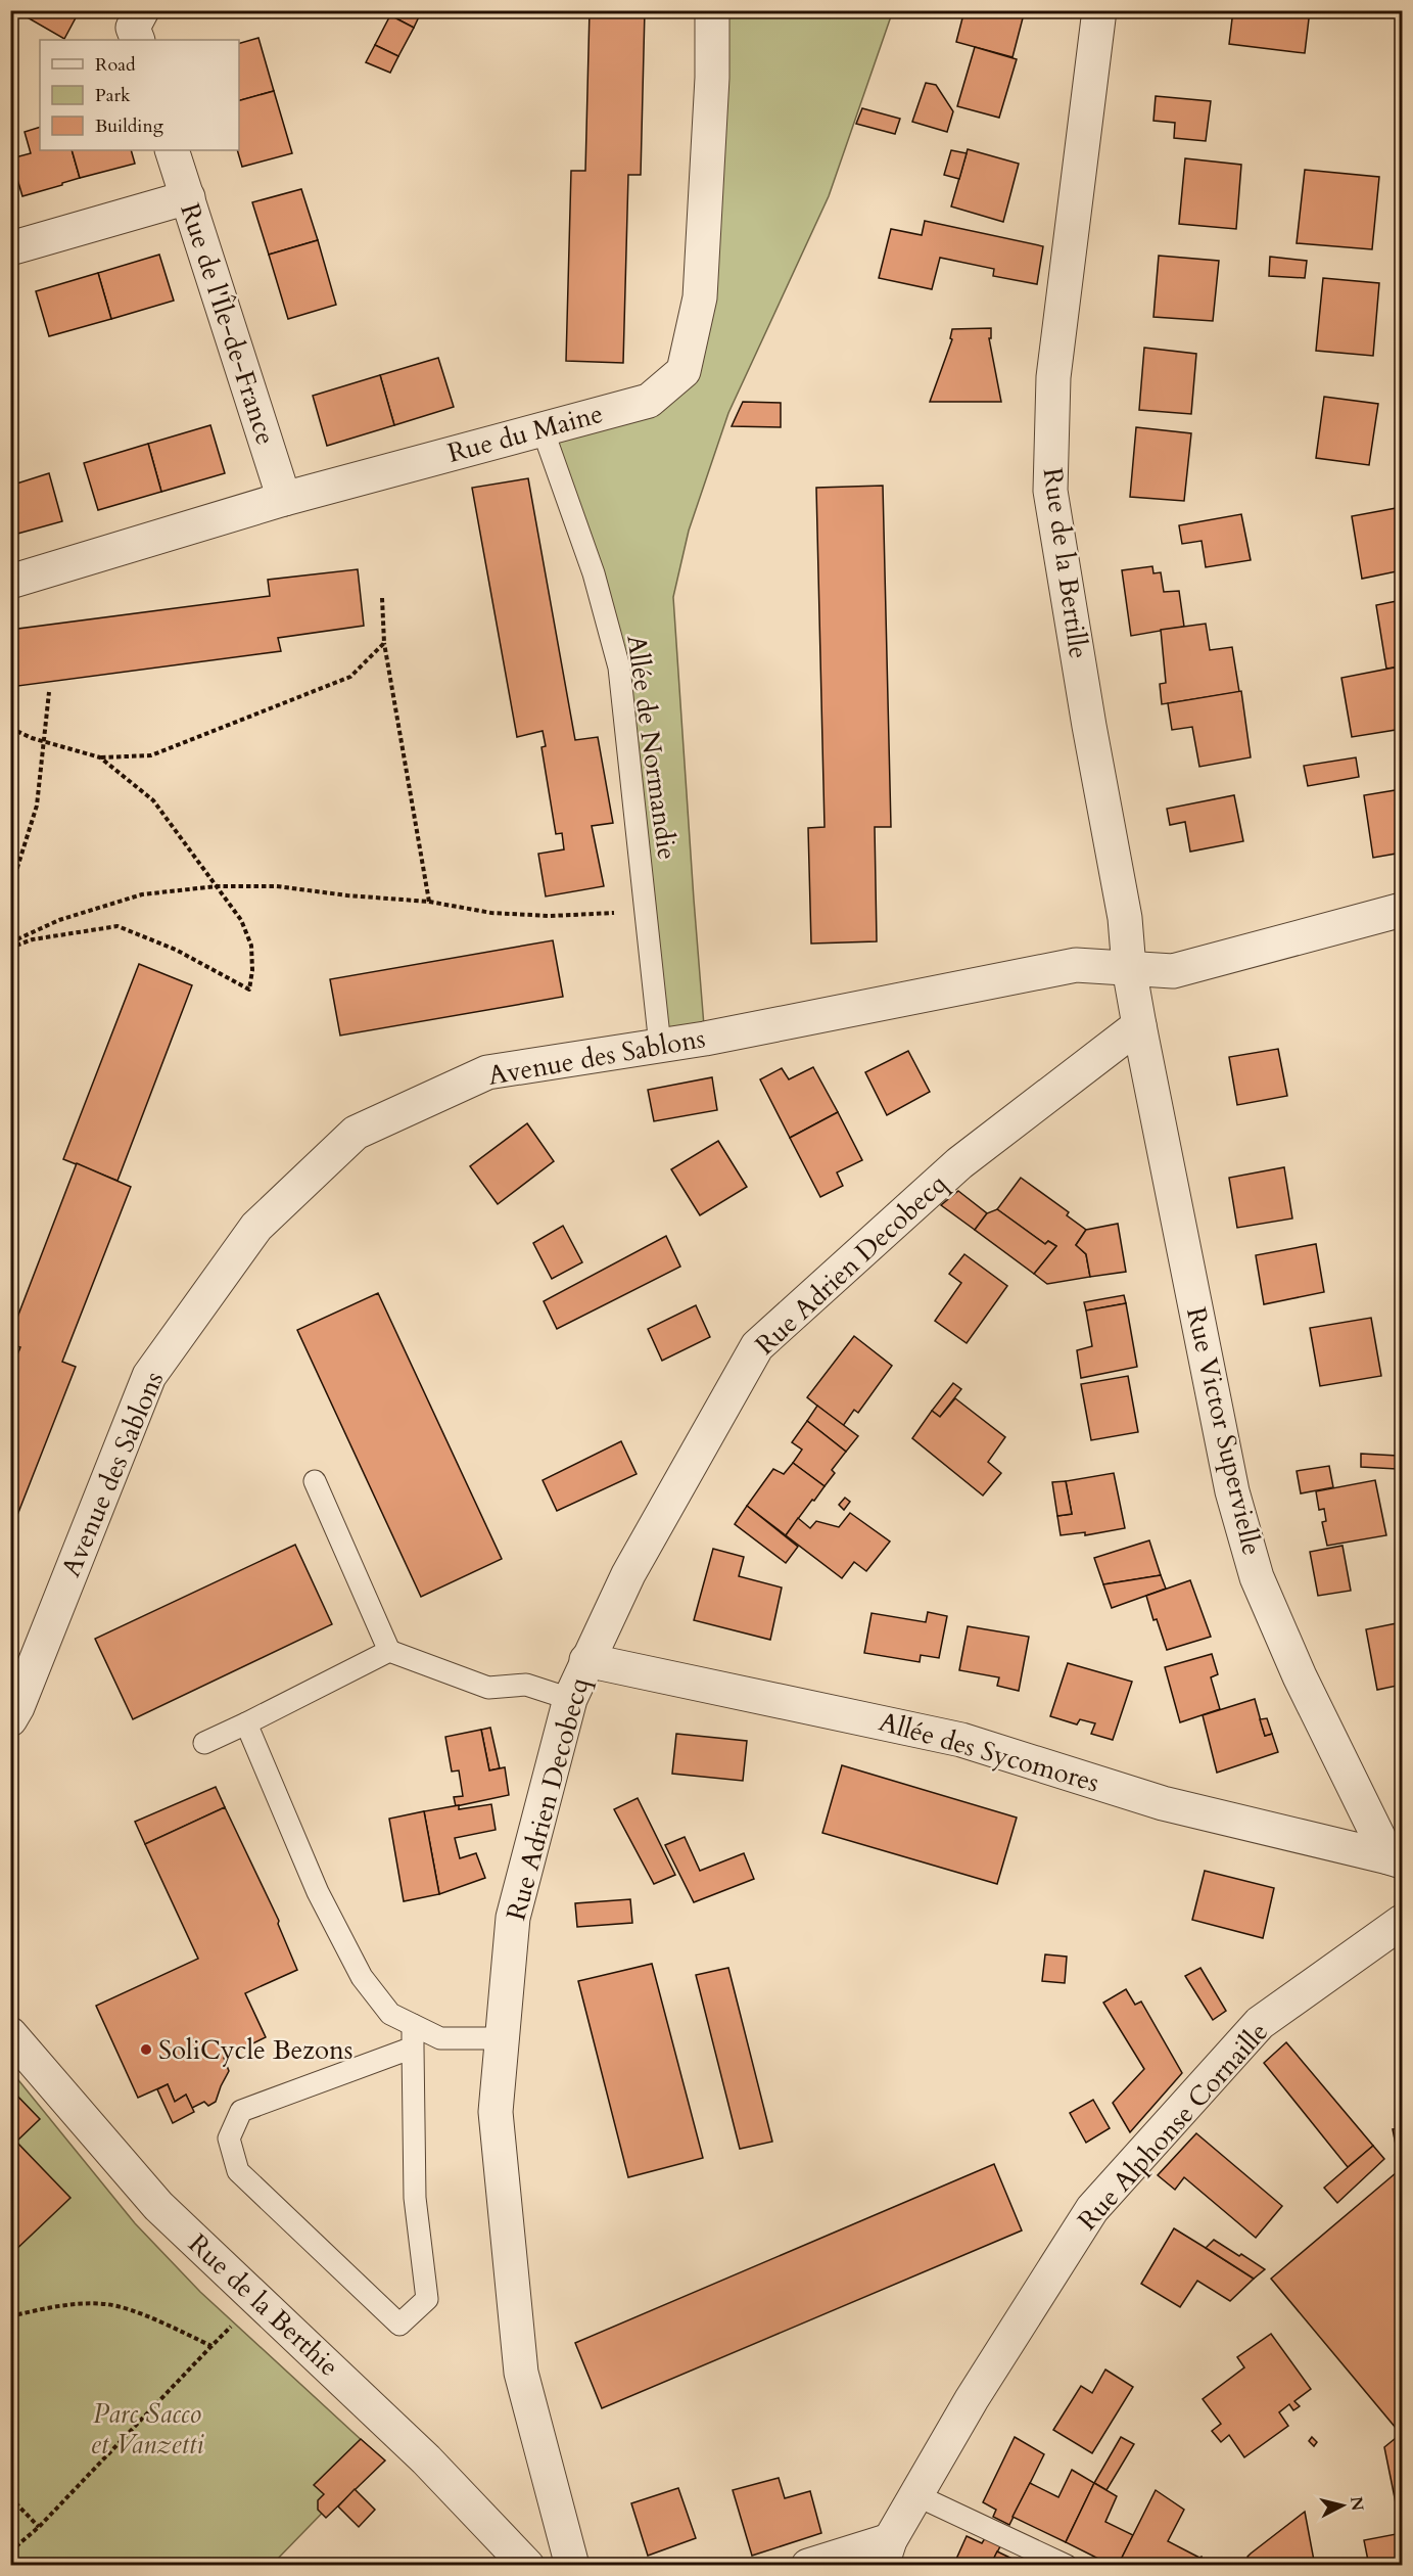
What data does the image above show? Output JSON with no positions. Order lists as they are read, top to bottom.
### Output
{
  "streets": {
    "street": [
      "Rue de l'Île-de-France",
      "Rue du Maine",
      "Rue de la Bertille",
      "Avenue des Sablons",
      "Rue Adrien Decobecq",
      "Rue Victor Supervielle",
      "Allée des Sycomores",
      "Rue Alphonse Cornaille",
      "Rue de la Berthie"
    ],
    "lane": ["Allée de Normandie"]
  },
  "crossings": [
    ["Rue de l'Île-de-France", "Rue du Maine"],
    ["Rue du Maine", "Allée de Normandie"],
    ["Rue de la Bertille", "Avenue des Sablons"],
    ["Rue de la Bertille", "Rue Victor Supervielle"],
    ["Allée de Normandie", "Avenue des Sablons"],
    ["Avenue des Sablons", "Rue Victor Supervielle"],
    ["Rue Adrien Decobecq", "Rue Victor Supervielle"],
    ["Rue Adrien Decobecq", "Allée des Sycomores"],
    ["Rue Victor Supervielle", "Allée des Sycomores"]
  ],
  "parks": ["Parc Sacco et Vanzetti"],
  "places": ["SoliCycle Bezons"],
  "legend": ["Road", "Park", "Building"],
  "north": "right"
}
